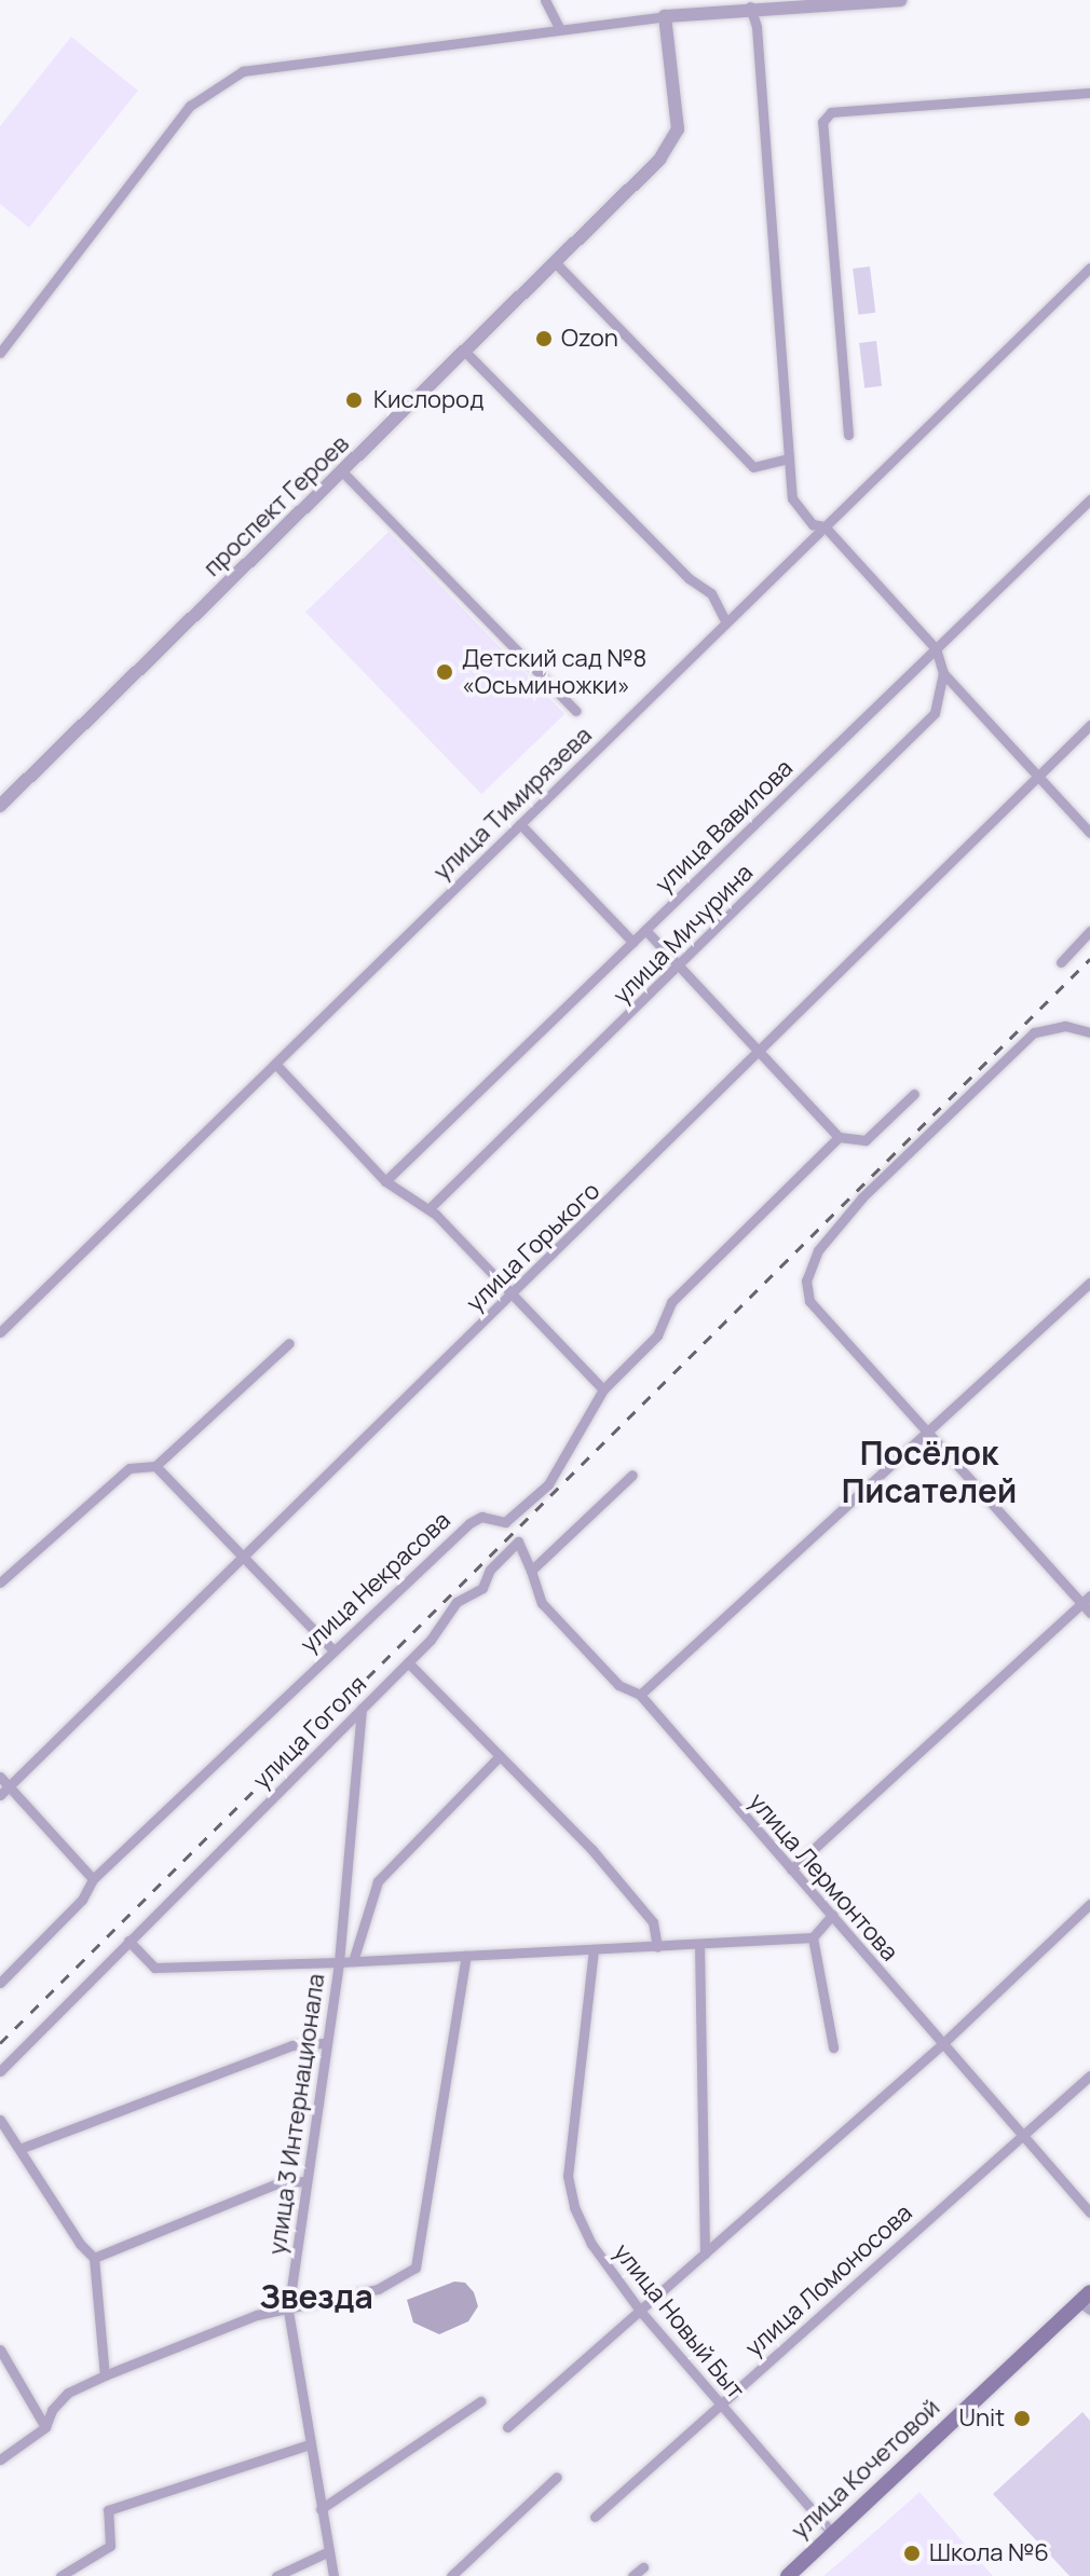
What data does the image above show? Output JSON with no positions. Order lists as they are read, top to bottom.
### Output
{
  "streets": {
    "main road": ["улица Кочетовой"],
    "street": [
      "проспект Героев",
      "улица Тимирязева",
      "улица Вавилова",
      "улица Мичурина",
      "улица Горького",
      "улица Некрасова",
      "улица Гоголя",
      "улица Лермонтова",
      "улица 3 Интернационала",
      "улица Ломоносова",
      "улица Новый Быт"
    ]
  },
  "crossings": [
    ["улица Гоголя", "улица Лермонтова"],
    ["улица Гоголя", "улица 3 Интернационала"],
    ["улица Лермонтова", "улица Ломоносова"],
    ["улица Ломоносова", "улица Новый Быт"],
    ["улица Новый Быт", "улица Кочетовой"]
  ],
  "districts": ["Посёлок Писателей", "Звезда"],
  "places": [
    "Ozon",
    "Кислород",
    "Детский сад №8 «Осьминожки»",
    "Unit",
    "Школа №6"
  ]
}
